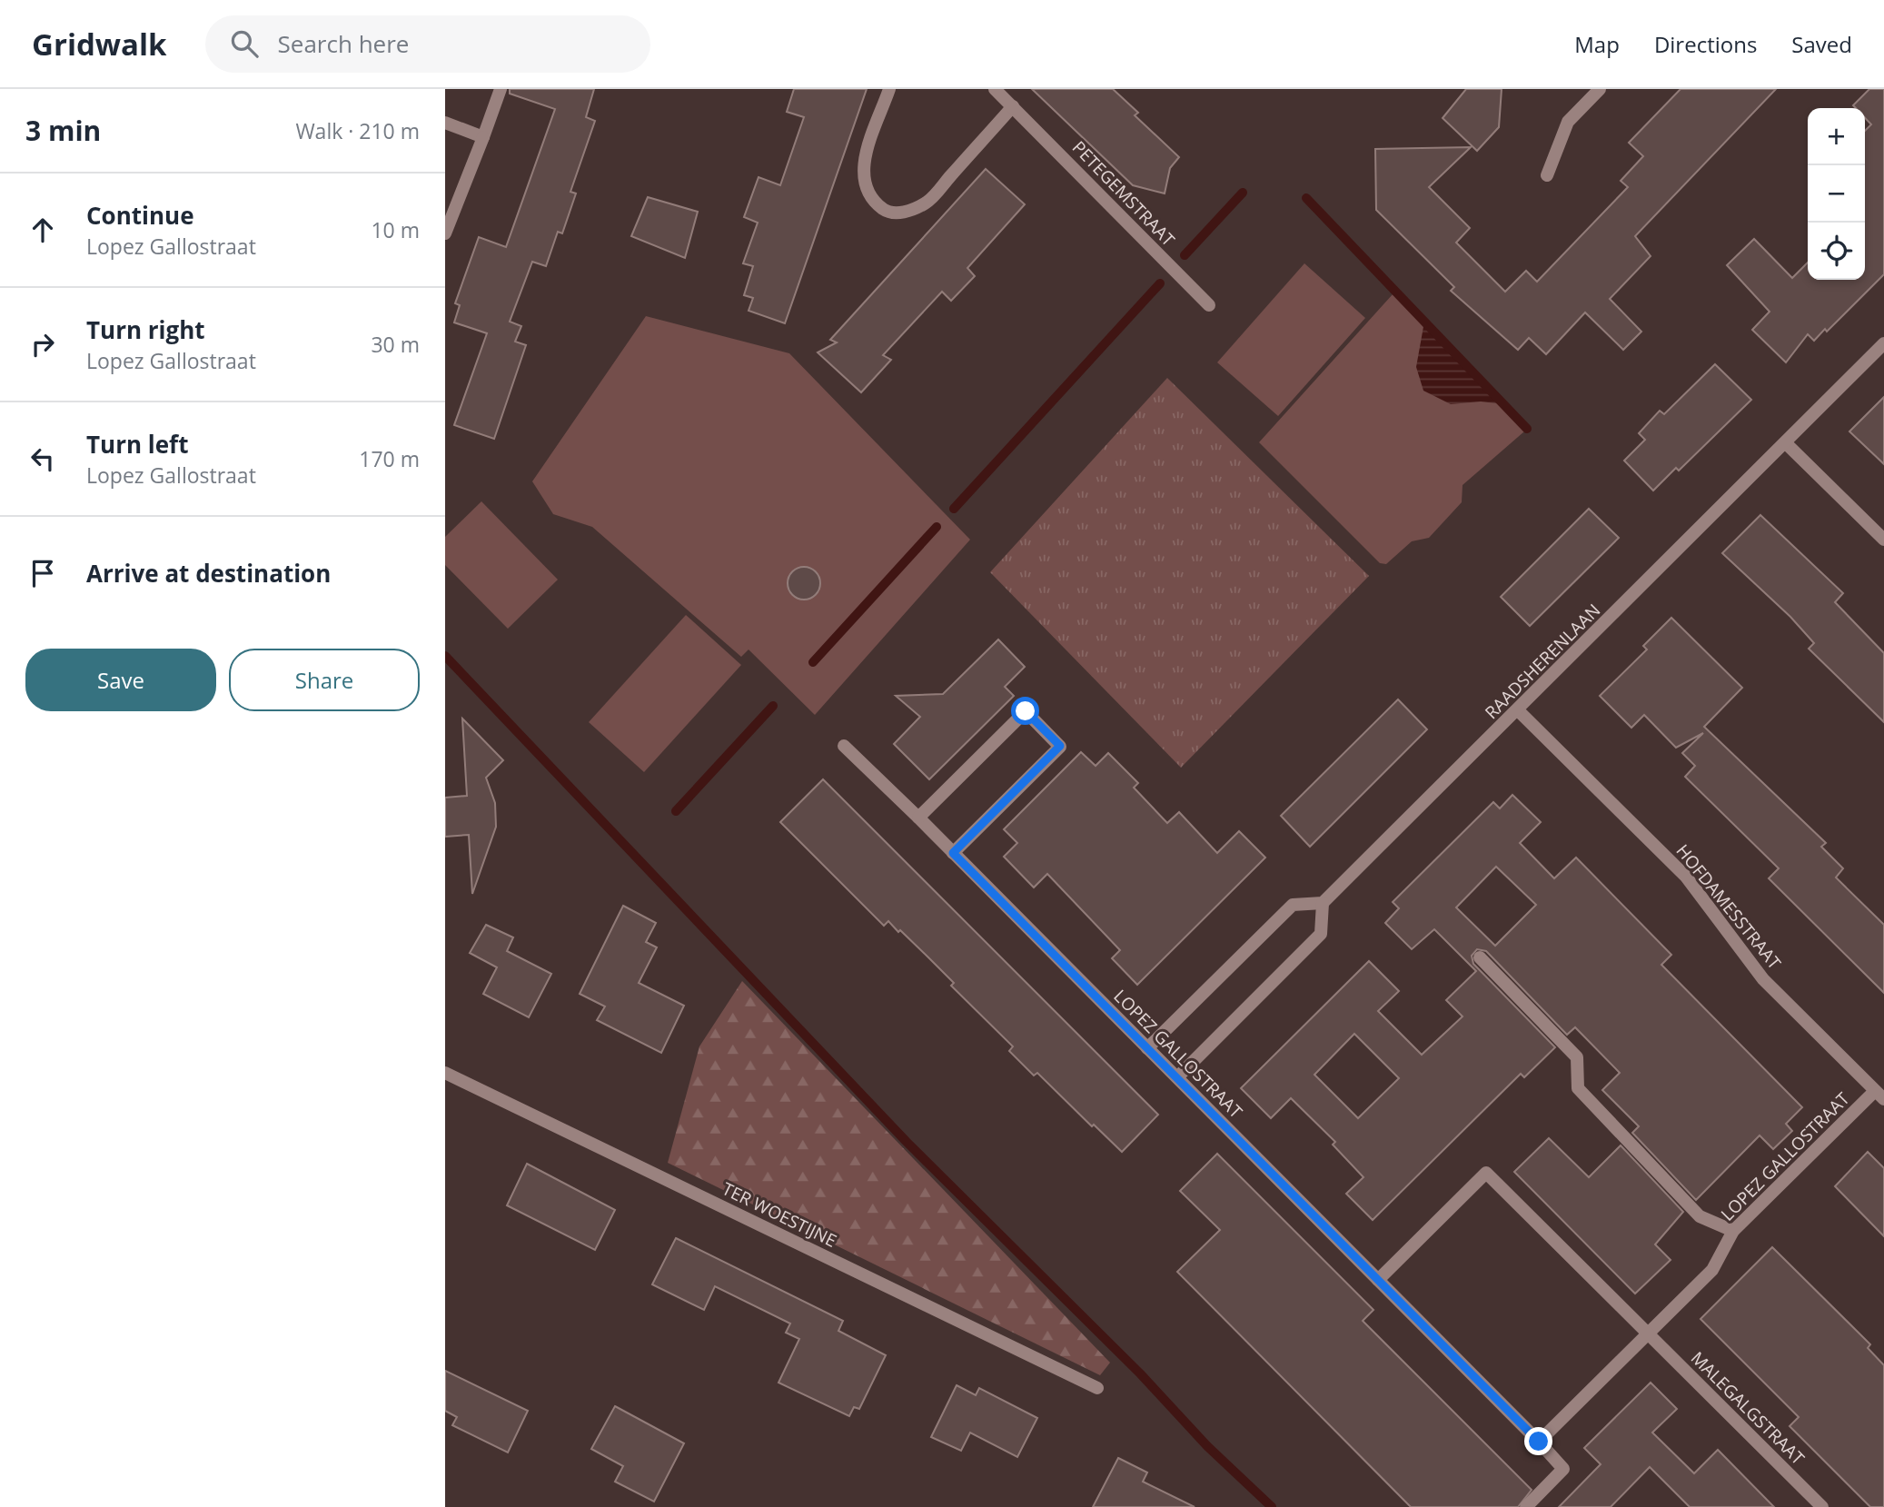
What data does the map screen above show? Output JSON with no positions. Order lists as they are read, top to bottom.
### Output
{
  "streets": {
    "street": [
      "PETEGEMSTRAAT",
      "RAADSHERENLAAN",
      "HOFDAMESSTRAAT",
      "LOPEZ GALLOSTRAAT",
      "TER WOESTIJNE",
      "MALEGALGSTRAAT"
    ]
  },
  "crossings": [
    ["RAADSHERENLAAN", "HOFDAMESSTRAAT"],
    ["HOFDAMESSTRAAT", "LOPEZ GALLOSTRAAT"],
    ["LOPEZ GALLOSTRAAT", "MALEGALGSTRAAT"]
  ],
  "page": {
    "header": "Gridwalk",
    "search": "Search here",
    "nav": ["Map", "Directions", "Saved"],
    "heading": ["3 min", "Walk · 210 m"],
    "map_buttons": ["+", "−"],
    "list": [
      ["Continue", "Lopez Gallostraat", "10 m"],
      ["Turn right", "Lopez Gallostraat", "30 m"],
      ["Turn left", "Lopez Gallostraat", "170 m"],
      "Arrive at destination"
    ],
    "buttons": ["Save", "Share"]
  }
}
